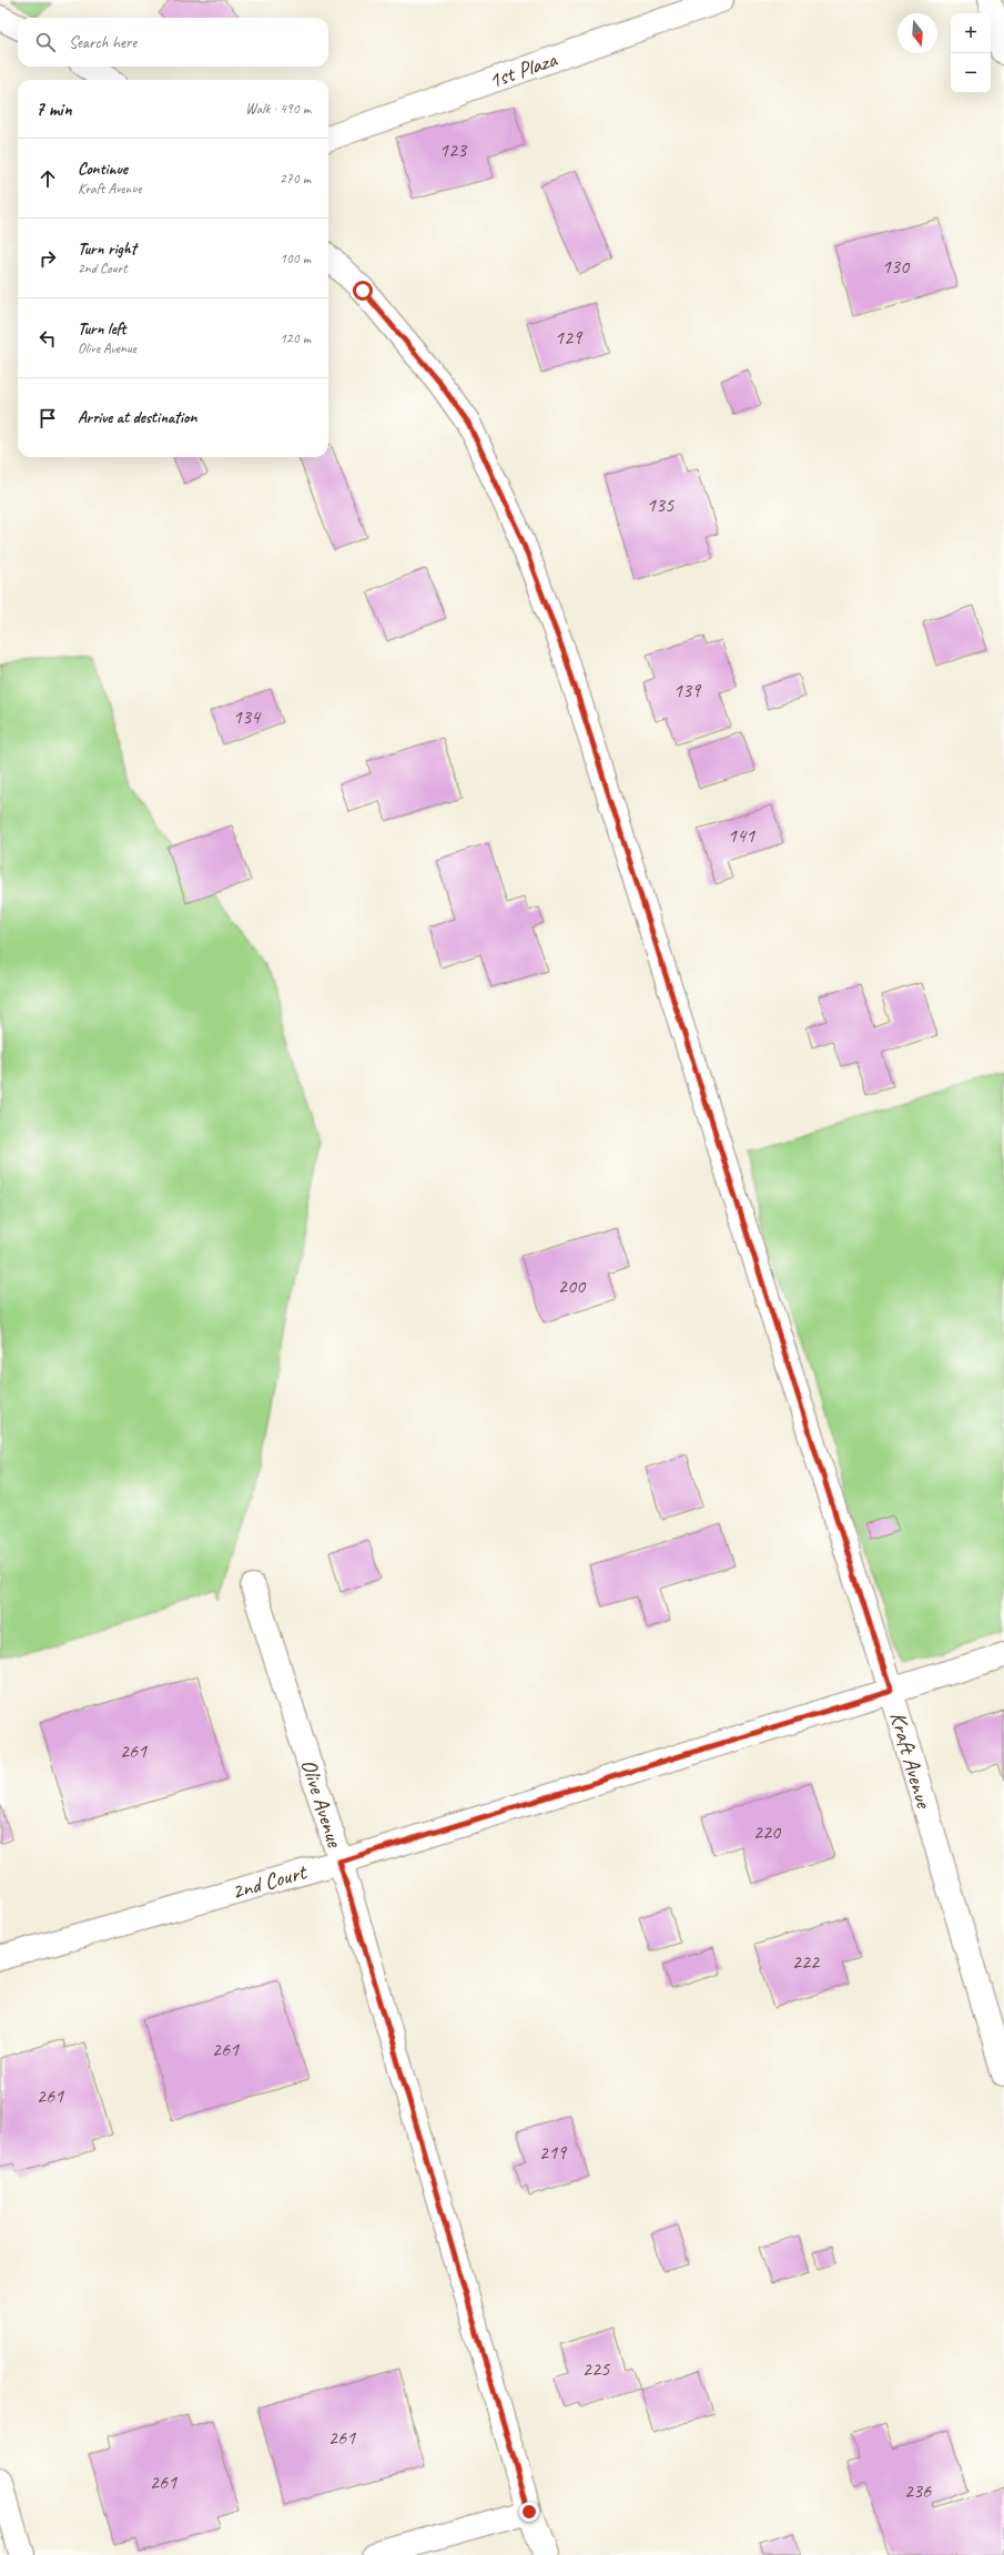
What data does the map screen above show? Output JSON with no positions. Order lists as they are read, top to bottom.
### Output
{
  "streets": {
    "street": [
      "1st Plaza",
      "Kraft Avenue",
      "Olive Avenue",
      "2nd Court"
    ]
  },
  "crossings": [
    ["Kraft Avenue", "2nd Court"],
    ["Olive Avenue", "2nd Court"]
  ],
  "house_numbers": [
    "123",
    "130",
    "129",
    "135",
    "139",
    "134",
    "141",
    "200",
    "261",
    "220",
    "222",
    "261",
    "261",
    "219",
    "225",
    "261",
    "261",
    "236"
  ],
  "north": "bottom",
  "page": {
    "map_buttons": ["+", "−"],
    "search": "Search here",
    "heading": ["7 min", "Walk · 490 m"],
    "list": [
      ["Continue", "Kraft Avenue", "270 m"],
      ["Turn right", "2nd Court", "100 m"],
      ["Turn left", "Olive Avenue", "120 m"],
      "Arrive at destination"
    ]
  }
}
